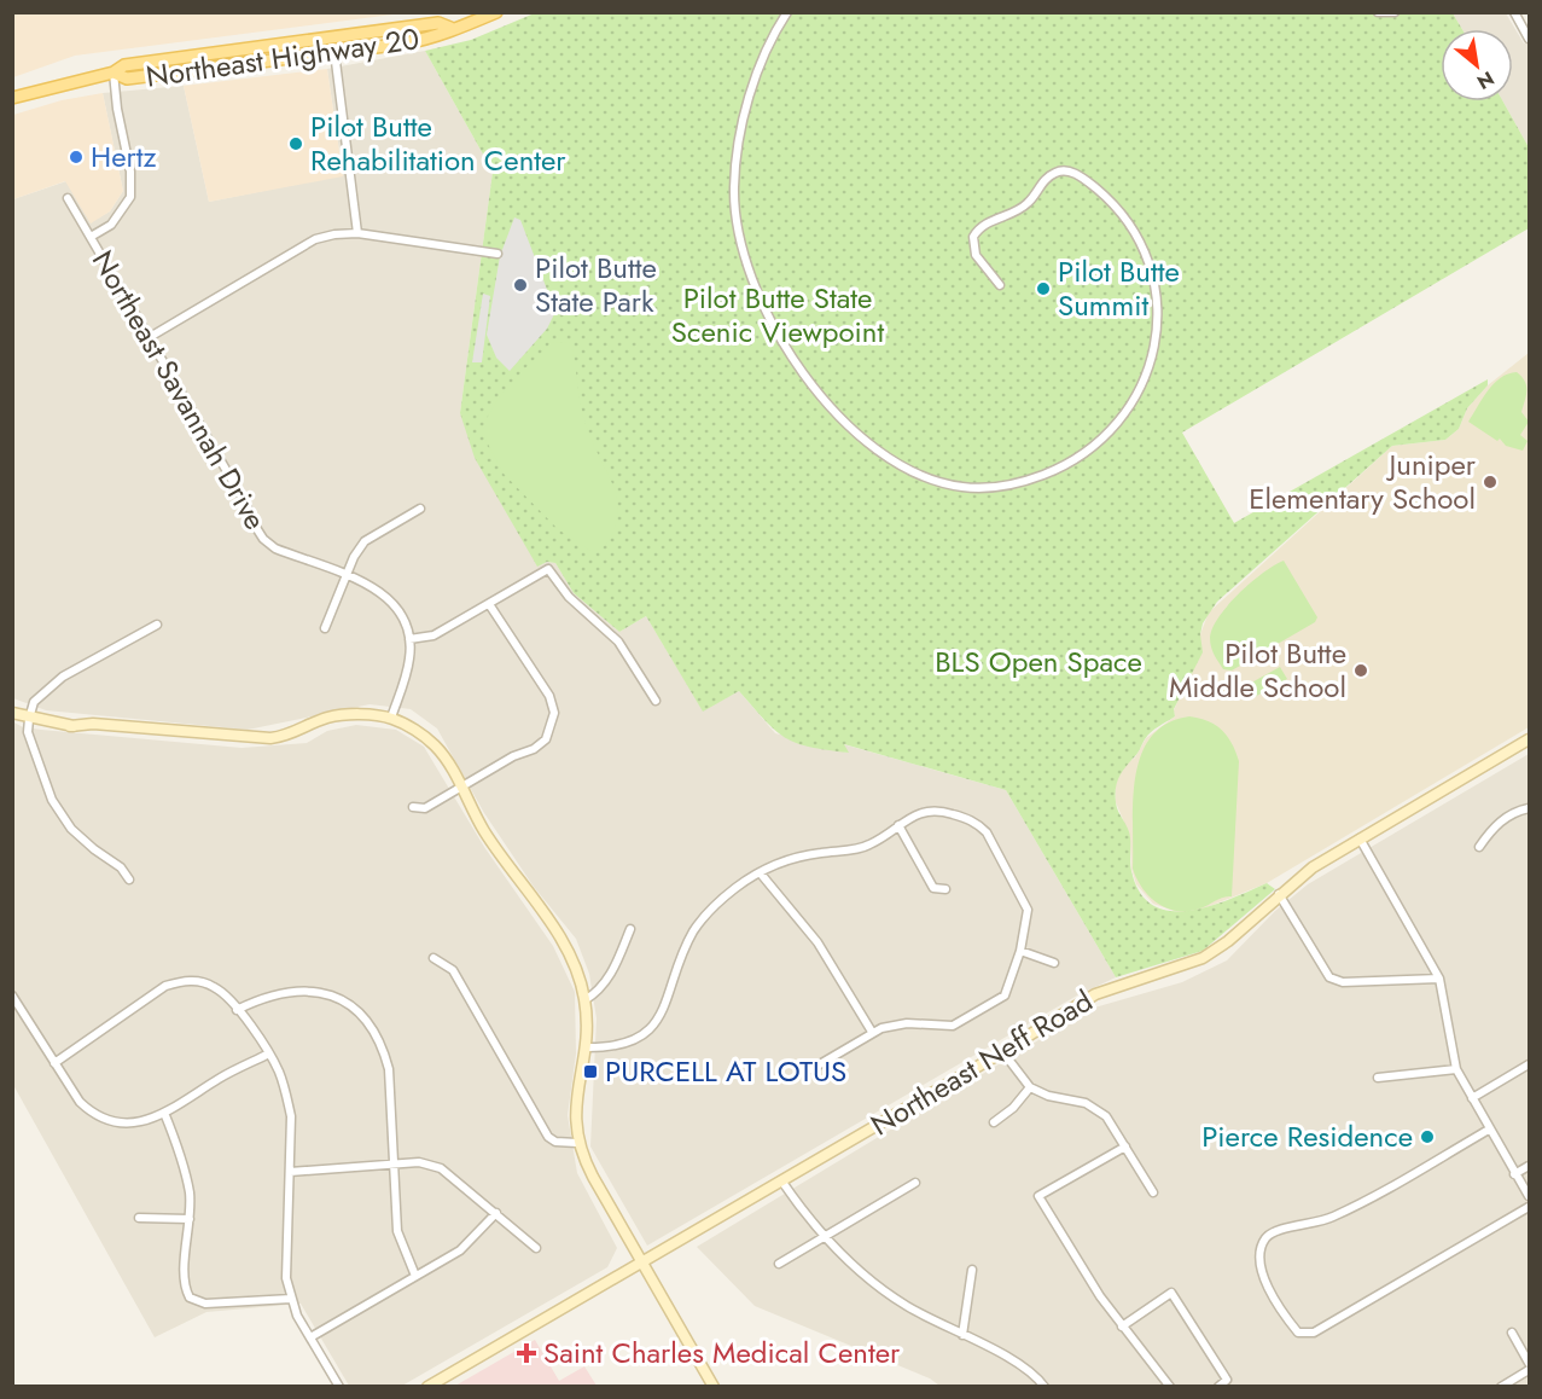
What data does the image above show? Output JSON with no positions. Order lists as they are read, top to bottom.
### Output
{
  "streets": {
    "main road": ["Northeast Highway 20", "Northeast Neff Road"],
    "street": ["Northeast Savannah Drive"]
  },
  "parks": ["Pilot Butte State Scenic Viewpoint", "BLS Open Space"],
  "places": {
    "other": [
      "Pilot Butte Rehabilitation Center",
      "Hertz",
      "Pilot Butte State Park",
      "Pilot Butte Summit",
      "Juniper Elementary School",
      "Pilot Butte Middle School",
      "Pierce Residence"
    ],
    "transit": ["PURCELL AT LOTUS"],
    "health": ["Saint Charles Medical Center"]
  },
  "north": "bottom right"
}
